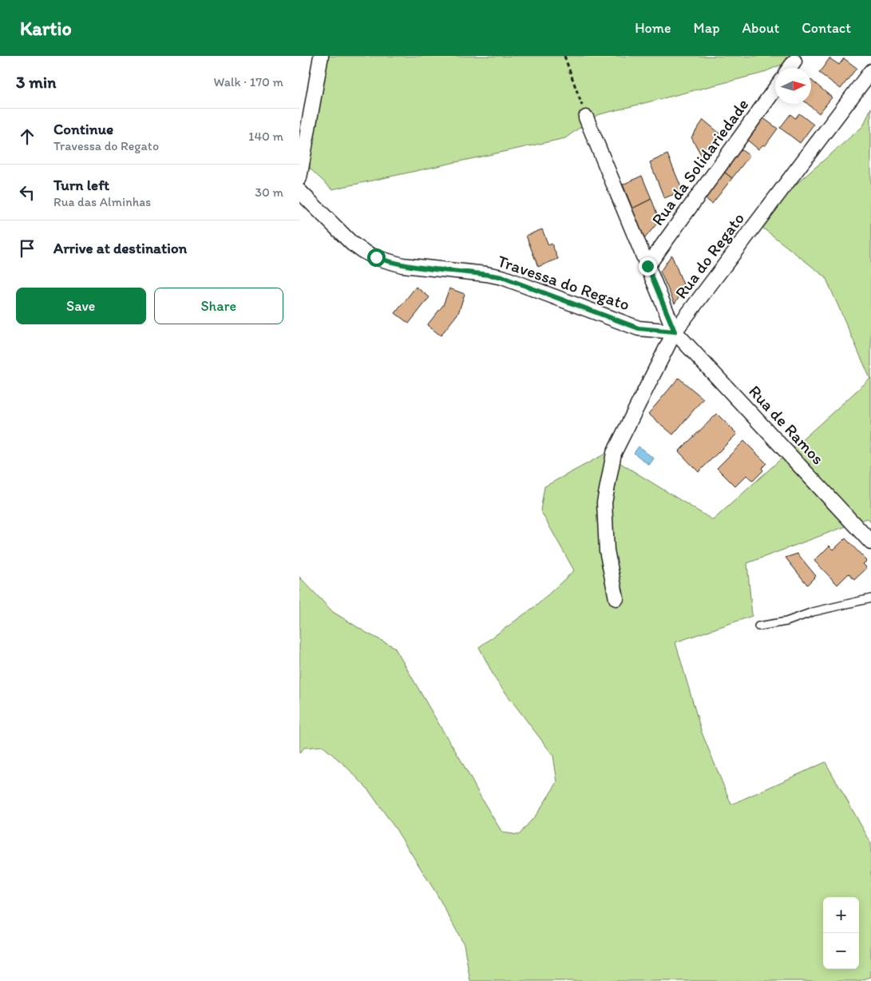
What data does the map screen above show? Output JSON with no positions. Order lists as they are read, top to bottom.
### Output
{
  "streets": {
    "street": [
      "Rua da Solidariedade",
      "Rua do Regato",
      "Travessa do Regato",
      "Rua de Ramos"
    ]
  },
  "crossings": [
    ["Rua do Regato", "Travessa do Regato"],
    ["Rua do Regato", "Rua de Ramos"],
    ["Travessa do Regato", "Rua de Ramos"]
  ],
  "north": "right",
  "page": {
    "header": "Kartio",
    "nav": [
      "Home",
      "Map",
      "About",
      "Contact"
    ],
    "heading": ["3 min", "Walk · 170 m"],
    "list": [
      ["Continue", "Travessa do Regato", "140 m"],
      ["Turn left", "Rua das Alminhas", "30 m"],
      "Arrive at destination"
    ],
    "buttons": ["Save", "Share"],
    "map_buttons": ["+", "−"]
  }
}
